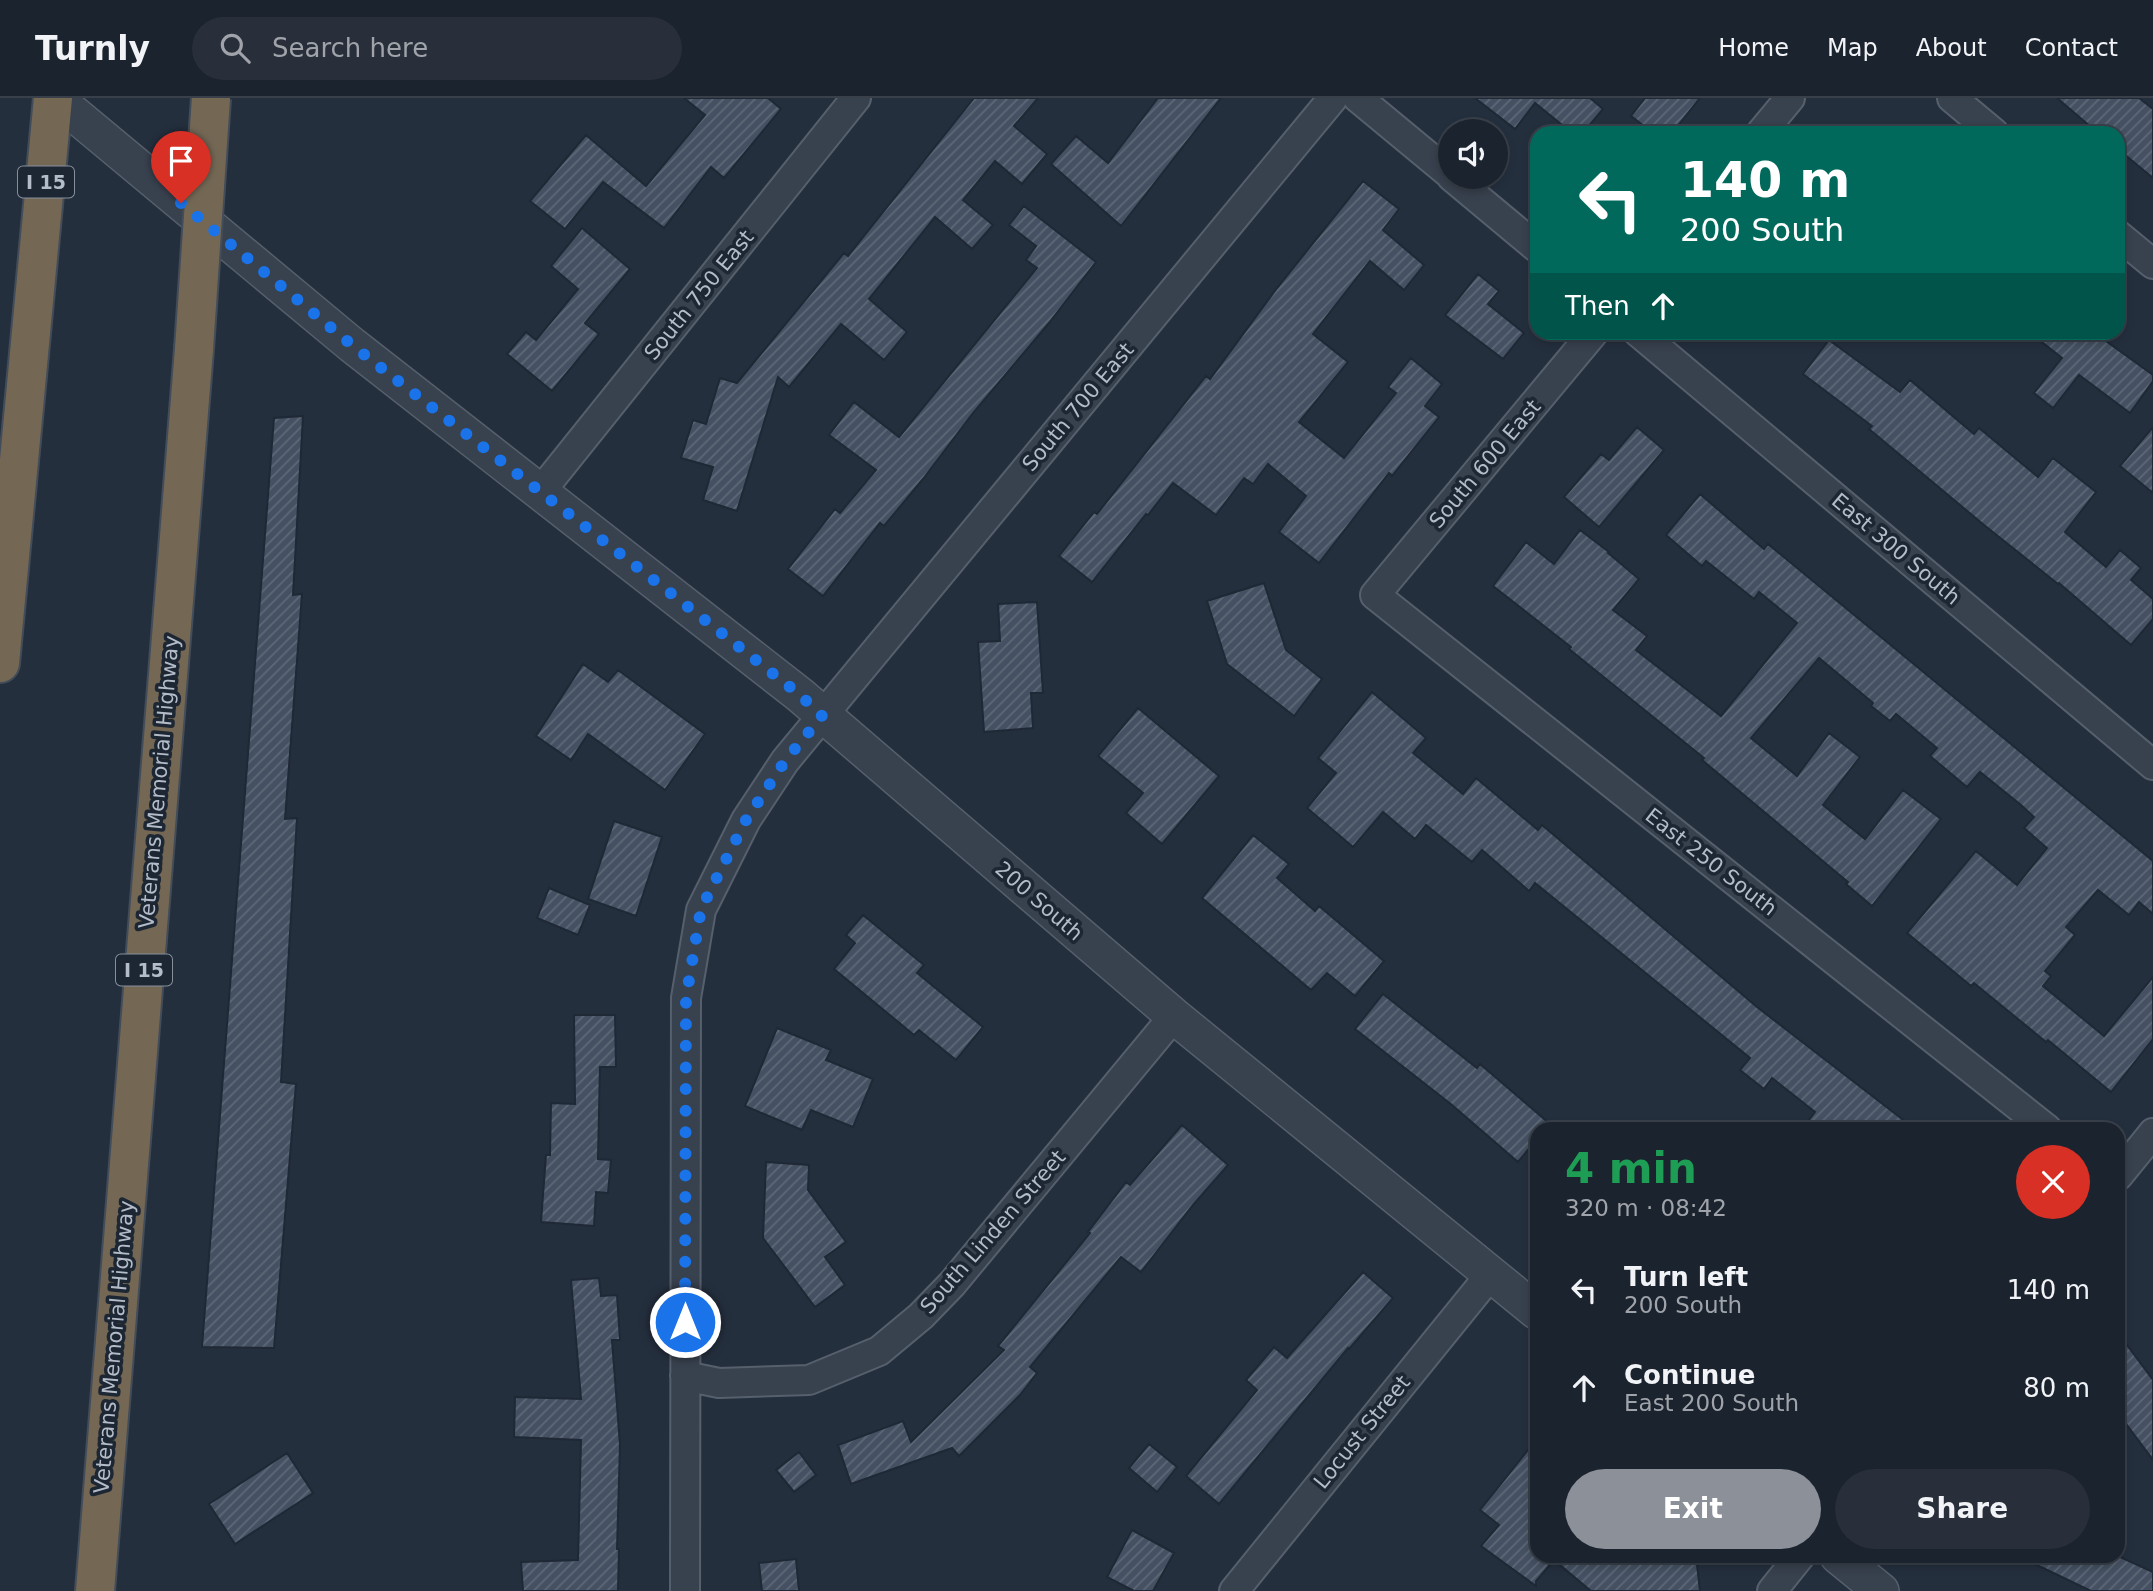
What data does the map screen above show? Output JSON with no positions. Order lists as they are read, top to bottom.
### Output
{
  "streets": {
    "highway": ["I 15", "Veterans Memorial Highway"],
    "street": [
      "South 750 East",
      "South 700 East",
      "South 600 East",
      "East 300 South",
      "East 250 South",
      "200 South",
      "South Linden Street",
      "Locust Street"
    ]
  },
  "crossings": [
    ["I 15", "200 South"],
    ["South 750 East", "200 South"],
    ["South 700 East", "200 South"],
    ["South 700 East", "South Linden Street"],
    ["South 600 East", "East 250 South"],
    ["200 South", "South Linden Street"],
    ["200 South", "Locust Street"]
  ],
  "page": {
    "header": "Turnly",
    "search": "Search here",
    "nav": [
      "Home",
      "Map",
      "About",
      "Contact"
    ],
    "turn": ["140 m", "200 South"],
    "then": "Then",
    "heading": ["4 min", "320 m · 08:42"],
    "list": [
      {
        "name": "Turn left",
        "note": "200 South",
        "value": "140 m"
      },
      {
        "name": "Continue",
        "note": "East 200 South",
        "value": "80 m"
      }
    ],
    "buttons": ["Exit", "Share"]
  }
}
